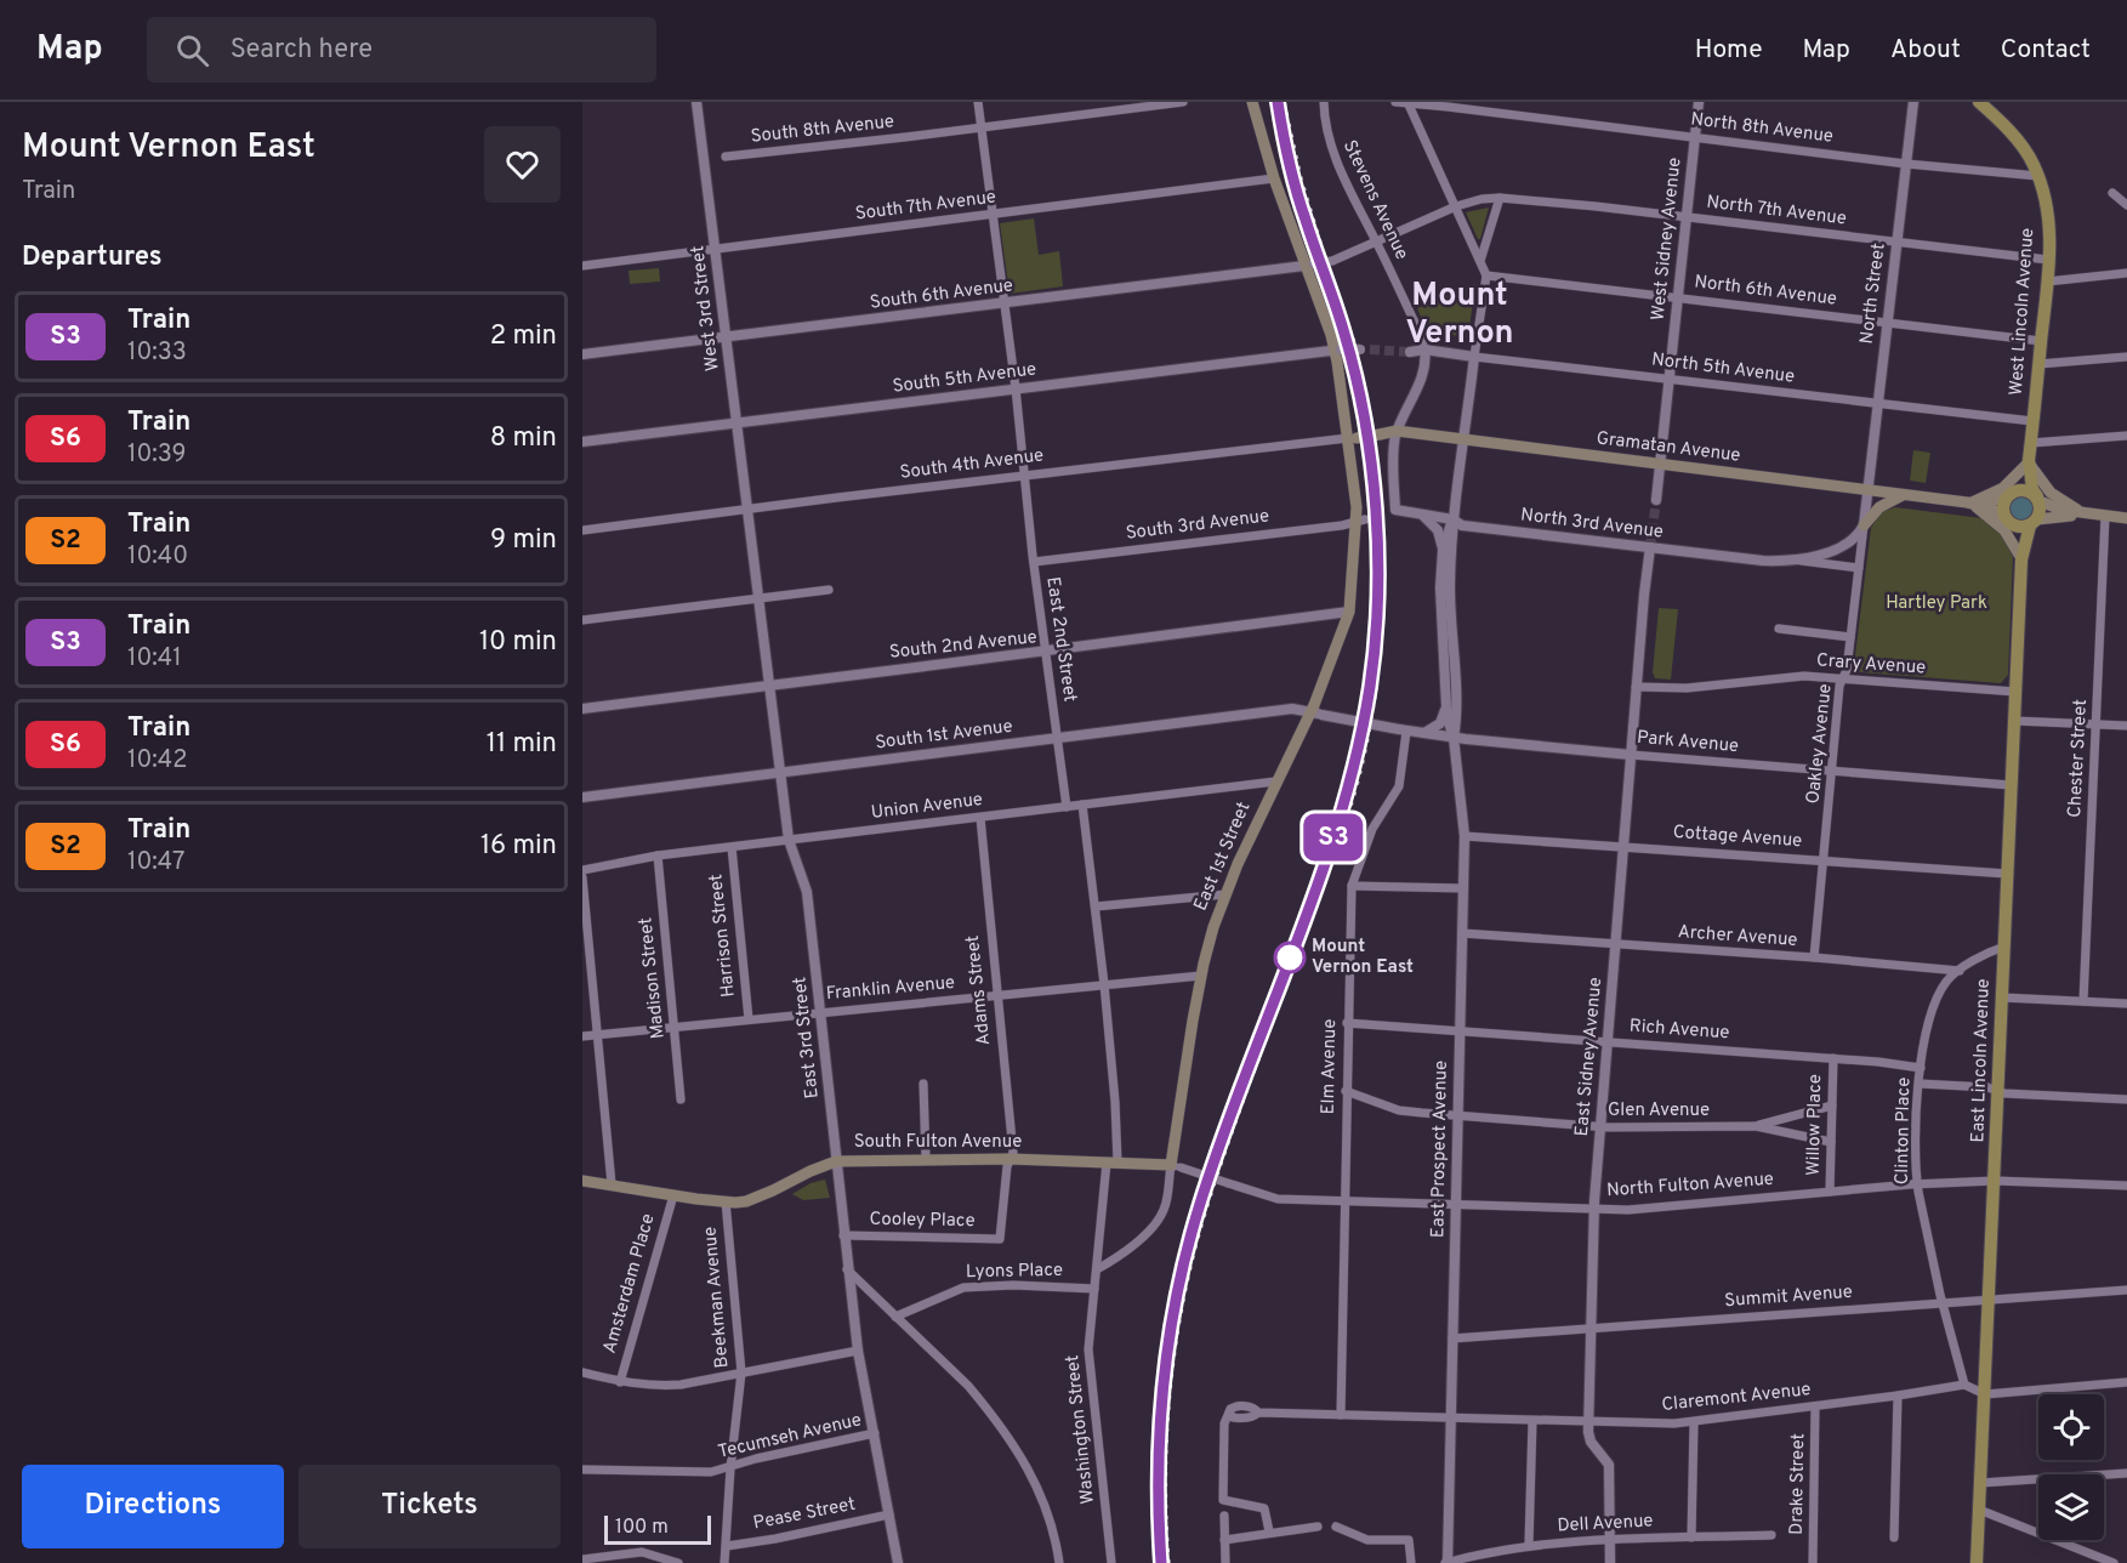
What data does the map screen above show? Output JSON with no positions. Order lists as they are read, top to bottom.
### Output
{
  "streets": {
    "main road": [
      "West Lincoln Avenue",
      "Gramatan Avenue",
      "East 1st Street",
      "East Lincoln Avenue",
      "South Fulton Avenue"
    ],
    "street": [
      "North 8th Avenue",
      "South 8th Avenue",
      "Stevens Avenue",
      "South 7th Avenue",
      "North 7th Avenue",
      "West Sidney Avenue",
      "North 6th Avenue",
      "North Street",
      "South 6th Avenue",
      "West 3rd Street",
      "North 5th Avenue",
      "South 5th Avenue",
      "South 4th Avenue",
      "North 3rd Avenue",
      "South 3rd Avenue",
      "East 2nd Street",
      "South 2nd Avenue",
      "Crary Avenue",
      "South 1st Avenue",
      "Park Avenue",
      "Oakley Avenue",
      "Chester Street",
      "Union Avenue",
      "Cottage Avenue",
      "Harrison Street",
      "Archer Avenue",
      "Madison Street",
      "Franklin Avenue",
      "Adams Street",
      "Rich Avenue",
      "East 3rd Street",
      "East Sidney Avenue",
      "Elm Avenue",
      "Glen Avenue",
      "Willow Place",
      "Clinton Place",
      "East Prospect Avenue",
      "North Fulton Avenue",
      "Cooley Place",
      "Lyons Place",
      "Amsterdam Place",
      "Beekman Avenue",
      "Summit Avenue",
      "Claremont Avenue",
      "Washington Street",
      "Tecumseh Avenue",
      "Drake Street",
      "Pease Street",
      "Dell Avenue"
    ]
  },
  "crossings": [
    ["North 8th Avenue", "West Sidney Avenue"],
    ["North 8th Avenue", "North Street"],
    ["North 8th Avenue", "West Lincoln Avenue"],
    ["South 8th Avenue", "East 2nd Street"],
    ["Stevens Avenue", "North 7th Avenue"],
    ["Stevens Avenue", "North 5th Avenue"],
    ["South 7th Avenue", "West 3rd Street"],
    ["South 7th Avenue", "East 2nd Street"],
    ["South 7th Avenue", "East 1st Street"],
    ["North 7th Avenue", "West Sidney Avenue"],
    ["North 7th Avenue", "North Street"],
    ["North 7th Avenue", "South 6th Avenue"],
    ["North 7th Avenue", "West Lincoln Avenue"],
    ["North 7th Avenue", "East 1st Street"],
    ["West Sidney Avenue", "North 6th Avenue"],
    ["West Sidney Avenue", "North 5th Avenue"],
    ["West Sidney Avenue", "Gramatan Avenue"],
    ["North 6th Avenue", "North Street"],
    ["North 6th Avenue", "West Lincoln Avenue"],
    ["North Street", "North 5th Avenue"],
    ["North Street", "Gramatan Avenue"],
    ["North Street", "Oakley Avenue"],
    ["South 6th Avenue", "West 3rd Street"],
    ["South 6th Avenue", "East 2nd Street"],
    ["South 6th Avenue", "East 1st Street"],
    ["West 3rd Street", "South 5th Avenue"],
    ["West 3rd Street", "South 4th Avenue"],
    ["West 3rd Street", "East 3rd Street"],
    ["West Lincoln Avenue", "North 5th Avenue"],
    ["West Lincoln Avenue", "Gramatan Avenue"],
    ["West Lincoln Avenue", "East Lincoln Avenue"],
    ["North 5th Avenue", "East Prospect Avenue"],
    ["South 5th Avenue", "East 2nd Street"],
    ["South 5th Avenue", "East 1st Street"],
    ["Gramatan Avenue", "South 4th Avenue"],
    ["Gramatan Avenue", "North 3rd Avenue"],
    ["Gramatan Avenue", "Oakley Avenue"],
    ["Gramatan Avenue", "East 1st Street"],
    ["Gramatan Avenue", "East Lincoln Avenue"],
    ["Gramatan Avenue", "East Prospect Avenue"],
    ["South 4th Avenue", "East 2nd Street"],
    ["South 4th Avenue", "East 1st Street"],
    ["South 4th Avenue", "East 3rd Street"],
    ["North 3rd Avenue", "Oakley Avenue"],
    ["North 3rd Avenue", "East Sidney Avenue"],
    ["North 3rd Avenue", "East Prospect Avenue"],
    ["South 3rd Avenue", "East 2nd Street"],
    ["South 3rd Avenue", "East 1st Street"],
    ["East 2nd Street", "South 2nd Avenue"],
    ["East 2nd Street", "South 1st Avenue"],
    ["East 2nd Street", "Union Avenue"],
    ["South 2nd Avenue", "East 1st Street"],
    ["South 2nd Avenue", "East 3rd Street"],
    ["Crary Avenue", "Oakley Avenue"],
    ["Crary Avenue", "East Sidney Avenue"],
    ["Crary Avenue", "East Lincoln Avenue"],
    ["South 1st Avenue", "Park Avenue"],
    ["South 1st Avenue", "East 1st Street"],
    ["South 1st Avenue", "East 3rd Street"],
    ["Park Avenue", "Oakley Avenue"],
    ["Park Avenue", "East Sidney Avenue"],
    ["Park Avenue", "East Lincoln Avenue"],
    ["Park Avenue", "Elm Avenue"],
    ["Park Avenue", "East Prospect Avenue"],
    ["Oakley Avenue", "Cottage Avenue"],
    ["Oakley Avenue", "Archer Avenue"],
    ["Union Avenue", "East 1st Street"],
    ["Union Avenue", "Harrison Street"],
    ["Union Avenue", "Madison Street"],
    ["Union Avenue", "Adams Street"],
    ["Union Avenue", "East 3rd Street"],
    ["Union Avenue", "Washington Street"],
    ["Cottage Avenue", "East Sidney Avenue"],
    ["Cottage Avenue", "East Lincoln Avenue"],
    ["Cottage Avenue", "East Prospect Avenue"],
    ["East 1st Street", "Franklin Avenue"],
    ["East 1st Street", "South Fulton Avenue"],
    ["East 1st Street", "Washington Street"],
    ["Harrison Street", "Franklin Avenue"],
    ["Archer Avenue", "East Sidney Avenue"],
    ["Archer Avenue", "Clinton Place"],
    ["Archer Avenue", "East Prospect Avenue"],
    ["Madison Street", "Franklin Avenue"],
    ["Franklin Avenue", "Adams Street"],
    ["Franklin Avenue", "East 3rd Street"],
    ["Franklin Avenue", "Washington Street"],
    ["Adams Street", "South Fulton Avenue"],
    ["Adams Street", "Cooley Place"],
    ["Rich Avenue", "East Sidney Avenue"],
    ["Rich Avenue", "Elm Avenue"],
    ["Rich Avenue", "Willow Place"],
    ["Rich Avenue", "Clinton Place"],
    ["Rich Avenue", "East Prospect Avenue"],
    ["East 3rd Street", "South Fulton Avenue"],
    ["East 3rd Street", "Cooley Place"],
    ["East 3rd Street", "Tecumseh Avenue"],
    ["East 3rd Street", "Pease Street"],
    ["East Sidney Avenue", "Glen Avenue"],
    ["East Sidney Avenue", "North Fulton Avenue"],
    ["East Sidney Avenue", "Summit Avenue"],
    ["East Sidney Avenue", "Claremont Avenue"],
    ["East Sidney Avenue", "Dell Avenue"],
    ["East Lincoln Avenue", "North Fulton Avenue"],
    ["East Lincoln Avenue", "Summit Avenue"],
    ["Elm Avenue", "Glen Avenue"],
    ["Elm Avenue", "North Fulton Avenue"],
    ["Elm Avenue", "Claremont Avenue"],
    ["Glen Avenue", "Willow Place"],
    ["Glen Avenue", "East Prospect Avenue"],
    ["Willow Place", "North Fulton Avenue"],
    ["Clinton Place", "North Fulton Avenue"],
    ["Clinton Place", "Summit Avenue"],
    ["Clinton Place", "Claremont Avenue"],
    ["South Fulton Avenue", "North Fulton Avenue"],
    ["South Fulton Avenue", "Amsterdam Place"],
    ["South Fulton Avenue", "Beekman Avenue"],
    ["South Fulton Avenue", "Washington Street"],
    ["East Prospect Avenue", "North Fulton Avenue"],
    ["East Prospect Avenue", "Summit Avenue"],
    ["East Prospect Avenue", "Claremont Avenue"],
    ["East Prospect Avenue", "Dell Avenue"],
    ["Lyons Place", "Washington Street"],
    ["Beekman Avenue", "Tecumseh Avenue"],
    ["Beekman Avenue", "Pease Street"],
    ["Claremont Avenue", "Drake Street"]
  ],
  "districts": ["Mount Vernon"],
  "parks": ["Hartley Park"],
  "places": ["Mount Vernon East"],
  "scale_bar": "100 m",
  "page": {
    "header": "Map",
    "search": "Search here",
    "nav": [
      "Home",
      "Map",
      "About",
      "Contact"
    ],
    "heading": [
      ["Mount Vernon East", "Train"],
      "Departures"
    ],
    "on_map": "S3",
    "list": [
      {
        "mark": "S3",
        "name": "Train",
        "note": "10:33",
        "value": "2 min"
      },
      {
        "mark": "S6",
        "name": "Train",
        "note": "10:39",
        "value": "8 min"
      },
      {
        "mark": "S2",
        "name": "Train",
        "note": "10:40",
        "value": "9 min"
      },
      {
        "mark": "S3",
        "name": "Train",
        "note": "10:41",
        "value": "10 min"
      },
      {
        "mark": "S6",
        "name": "Train",
        "note": "10:42",
        "value": "11 min"
      },
      {
        "mark": "S2",
        "name": "Train",
        "note": "10:47",
        "value": "16 min"
      }
    ],
    "buttons": ["Directions", "Tickets"],
    "scale": "100 m"
  }
}
